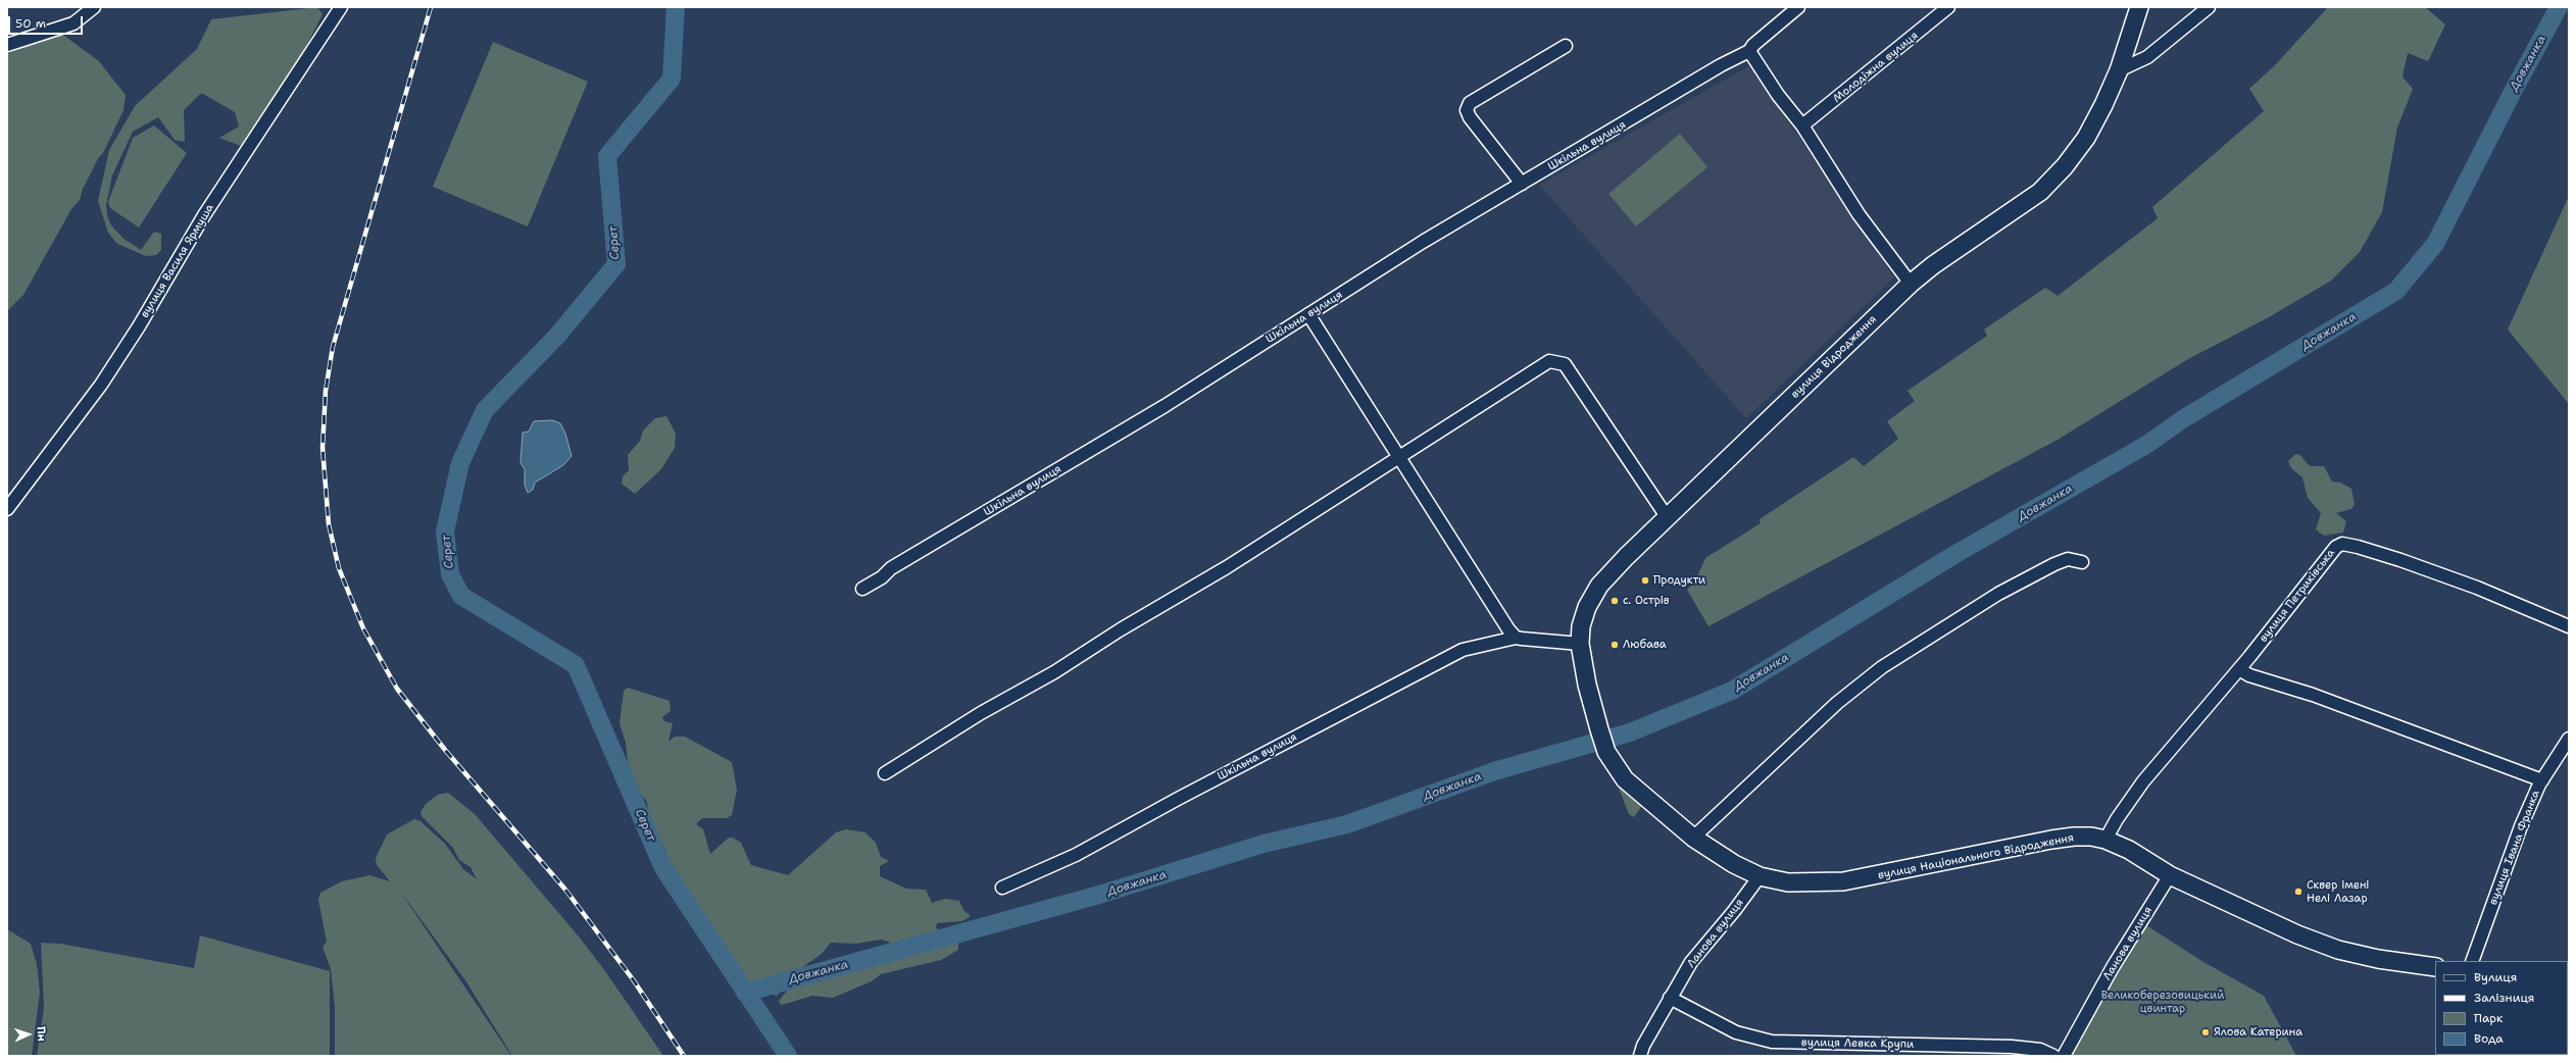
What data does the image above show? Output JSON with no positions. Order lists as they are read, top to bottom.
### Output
{
  "streets": {
    "street": [
      "Молодіжна вулиця",
      "Шкільна вулиця",
      "вулиця Василя Ярмуша",
      "вулиця Відродження",
      "вулиця Петриківська",
      "вулиця Івана Франка",
      "вулиця Національного Відродження",
      "Ланова вулиця",
      "вулиця Левка Крупи"
    ]
  },
  "crossings": [
    ["Шкільна вулиця", "вулиця Відродження"],
    ["вулиця Відродження", "вулиця Національного Відродження"],
    ["вулиця Петриківська", "вулиця Національного Відродження"],
    ["вулиця Національного Відродження", "Ланова вулиця"],
    ["Ланова вулиця", "вулиця Левка Крупи"]
  ],
  "water": ["Довжанка", "Серет"],
  "parks": ["Великоберезовицький цвинтар"],
  "places": [
    "Продукти",
    "с. Острів",
    "Любава",
    "Сквер імені Нелі Лазар",
    "Ялова Катерина"
  ],
  "legend": [
    "Вулиця",
    "Залізниця",
    "Парк",
    "Вода"
  ],
  "scale_bar": "50 m",
  "north": "right"
}
